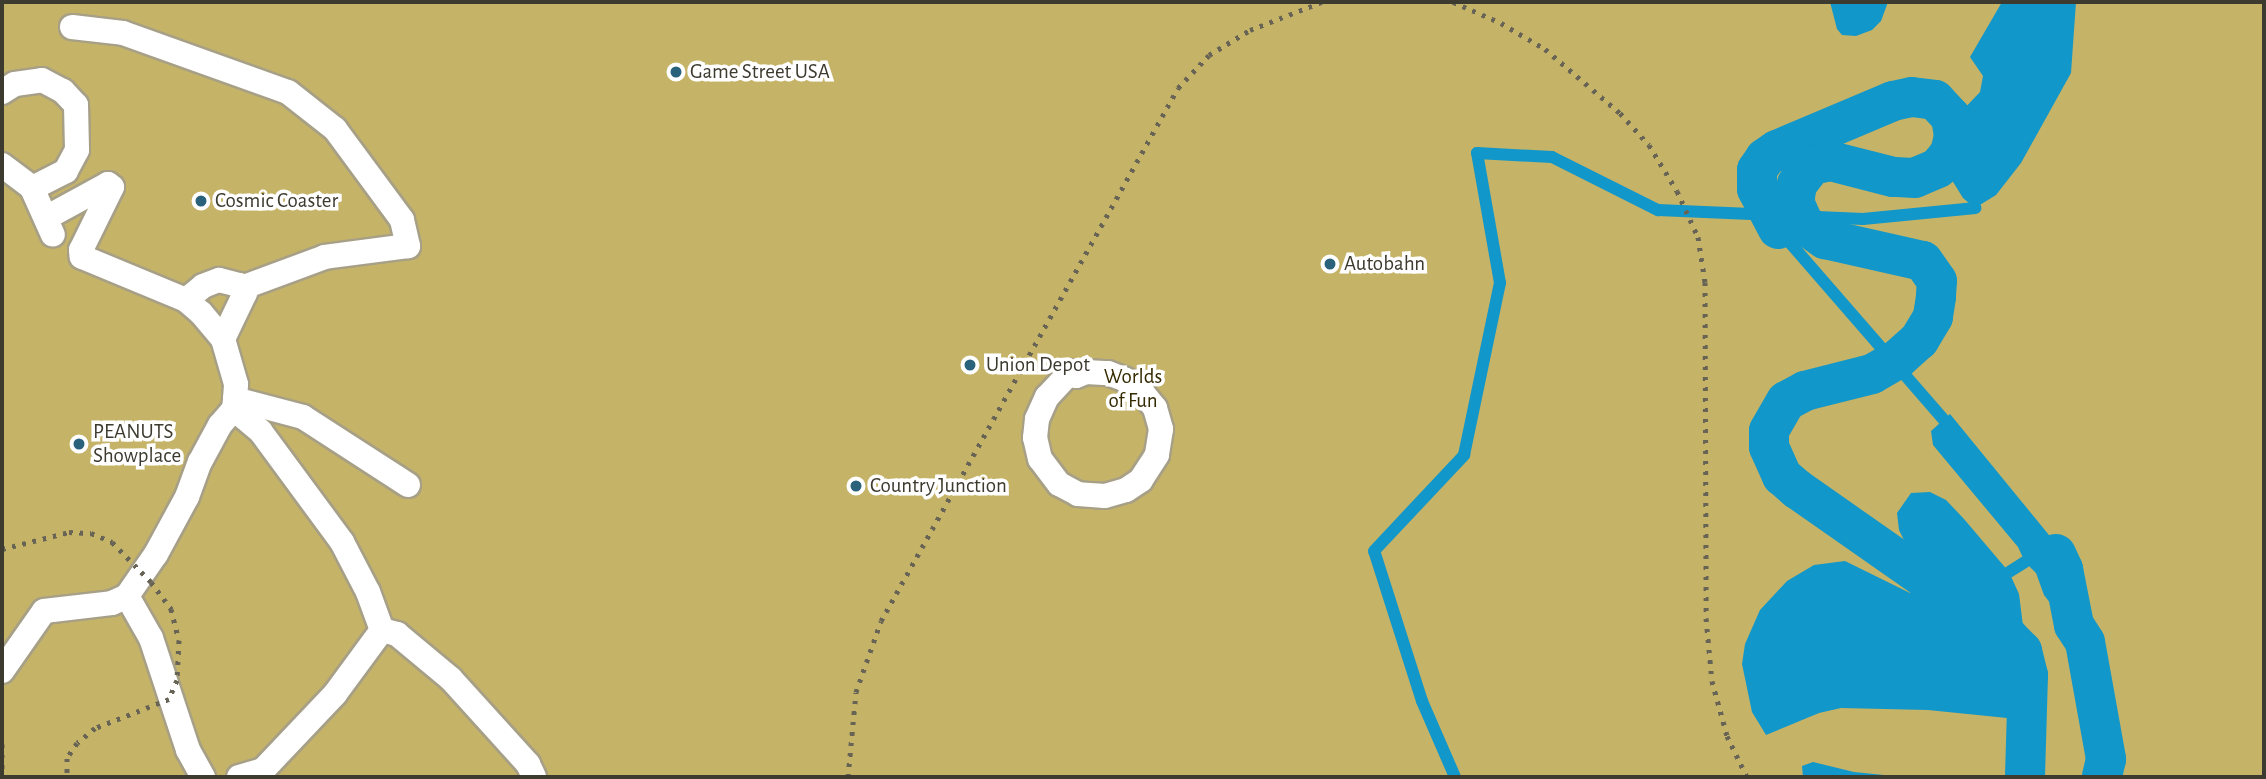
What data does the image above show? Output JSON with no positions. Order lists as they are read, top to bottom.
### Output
{
  "parks": ["Worlds of Fun"],
  "places": [
    "Game Street USA",
    "Cosmic Coaster",
    "Autobahn",
    "Union Depot",
    "PEANUTS Showplace",
    "Country Junction"
  ]
}
